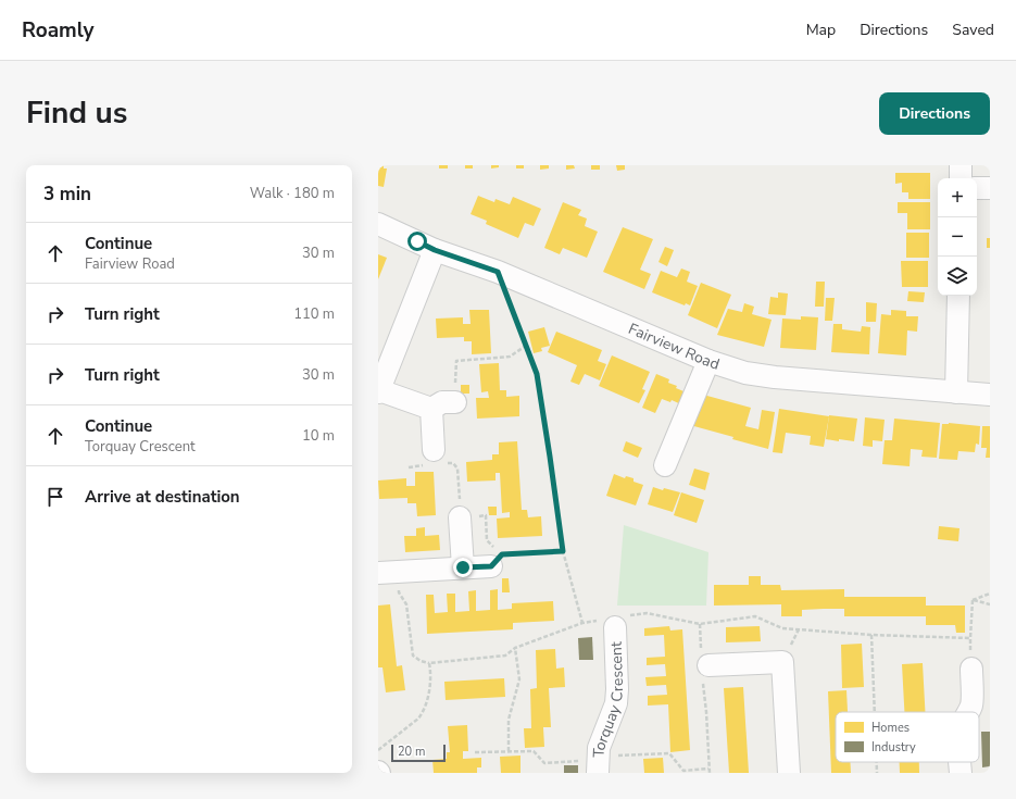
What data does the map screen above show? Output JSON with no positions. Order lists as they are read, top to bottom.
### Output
{
  "streets": {
    "street": ["Fairview Road", "Torquay Crescent"]
  },
  "legend": ["Homes", "Industry"],
  "scale_bar": "20 m",
  "page": {
    "header": "Roamly",
    "nav": ["Map", "Directions", "Saved"],
    "title": "Find us",
    "buttons": "Directions",
    "heading": ["3 min", "Walk · 180 m"],
    "map_buttons": ["+", "−"],
    "list": [
      ["Continue", "Fairview Road", "30 m"],
      ["Turn right", "110 m"],
      ["Turn right", "30 m"],
      ["Continue", "Torquay Crescent", "10 m"],
      "Arrive at destination"
    ],
    "scale": "20 m"
  }
}
